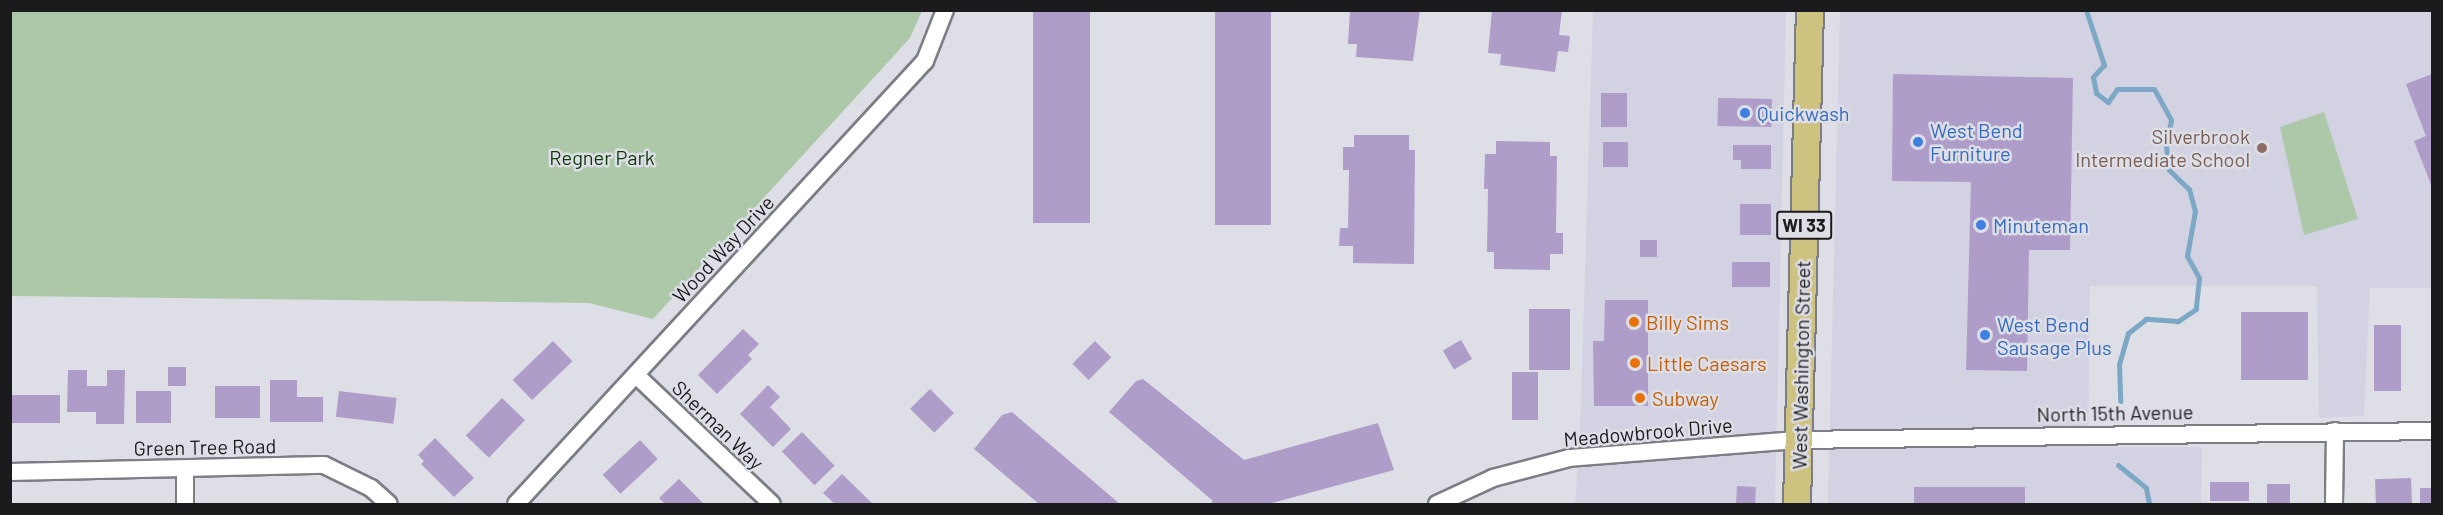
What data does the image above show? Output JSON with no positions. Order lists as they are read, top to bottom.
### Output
{
  "streets": {
    "main road": ["WI 33", "West Washington Street"],
    "street": [
      "Wood Way Drive",
      "North 15th Avenue",
      "Sherman Way",
      "Meadowbrook Drive",
      "Green Tree Road"
    ]
  },
  "crossings": [
    ["Wood Way Drive", "Sherman Way"],
    ["West Washington Street", "North 15th Avenue"],
    ["West Washington Street", "Meadowbrook Drive"],
    ["North 15th Avenue", "Meadowbrook Drive"]
  ],
  "parks": ["Regner Park"],
  "places": [
    "Quickwash",
    "West Bend Furniture",
    "Silverbrook Intermediate School",
    "Minuteman",
    "Billy Sims",
    "West Bend Sausage Plus",
    "Little Caesars",
    "Subway"
  ]
}
